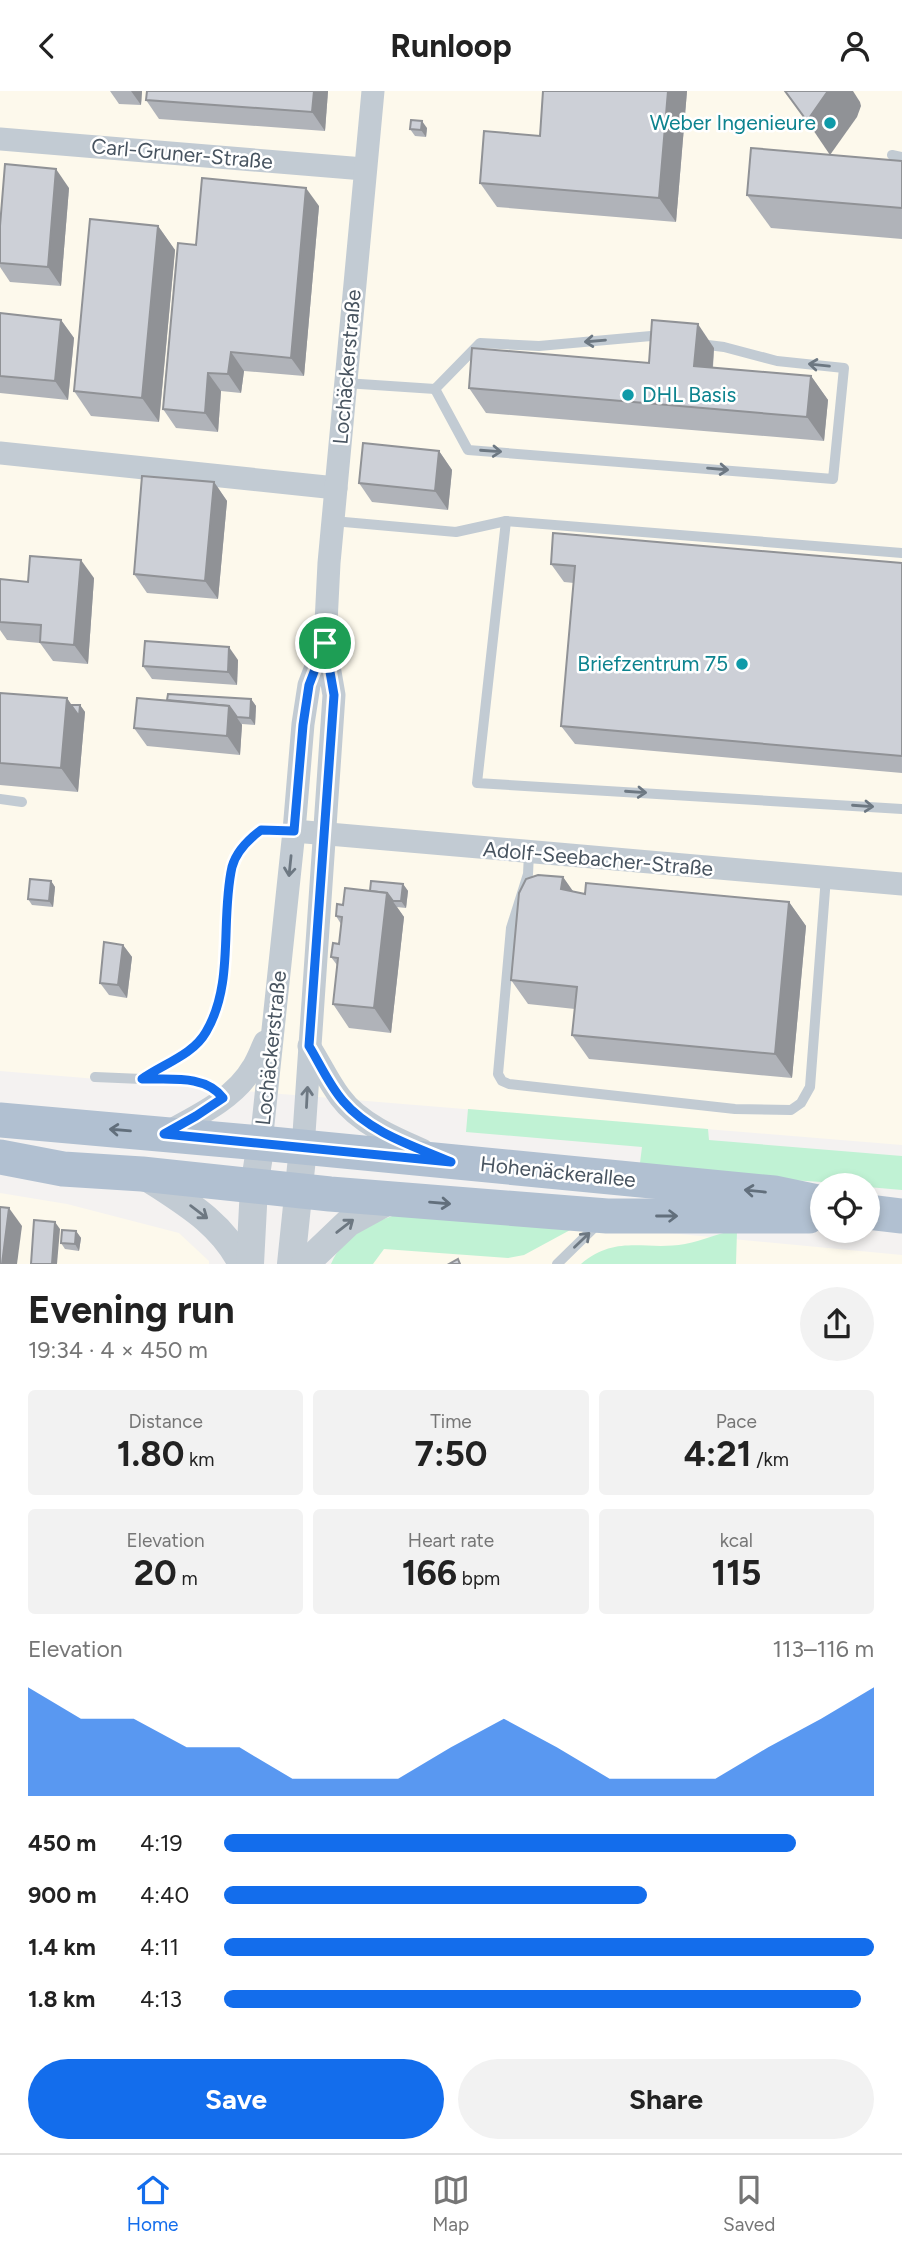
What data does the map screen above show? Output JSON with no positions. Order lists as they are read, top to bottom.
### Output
{
  "streets": {
    "main road": ["Hohenäckerallee"],
    "street": ["Carl-Gruner-Straße", "Lochäckerstraße", "Adolf-Seebacher-Straße"]
  },
  "crossings": [
    ["Carl-Gruner-Straße", "Lochäckerstraße"],
    ["Lochäckerstraße", "Adolf-Seebacher-Straße"],
    ["Lochäckerstraße", "Hohenäckerallee"]
  ],
  "places": ["Weber Ingenieure", "DHL Basis", "Briefzentrum 75"],
  "page": {
    "header": "Runloop",
    "heading": ["Evening run", "19:34 · 4 × 450 m"],
    "stats": [
      ["Distance", "1.80 km"],
      ["Time", "7:50"],
      ["Pace", "4:21 /km"],
      ["Elevation", "20 m"],
      ["Heart rate", "166 bpm"],
      ["kcal", "115"]
    ],
    "chart": ["Elevation", "113–116 m"],
    "list": [
      {
        "name": "450 m",
        "note": "4:19"
      },
      {
        "name": "900 m",
        "note": "4:40"
      },
      {
        "name": "1.4 km",
        "note": "4:11"
      },
      {
        "name": "1.8 km",
        "note": "4:13"
      }
    ],
    "buttons": ["Save", "Share"],
    "tabs": ["Home", "Map", "Saved"]
  }
}
